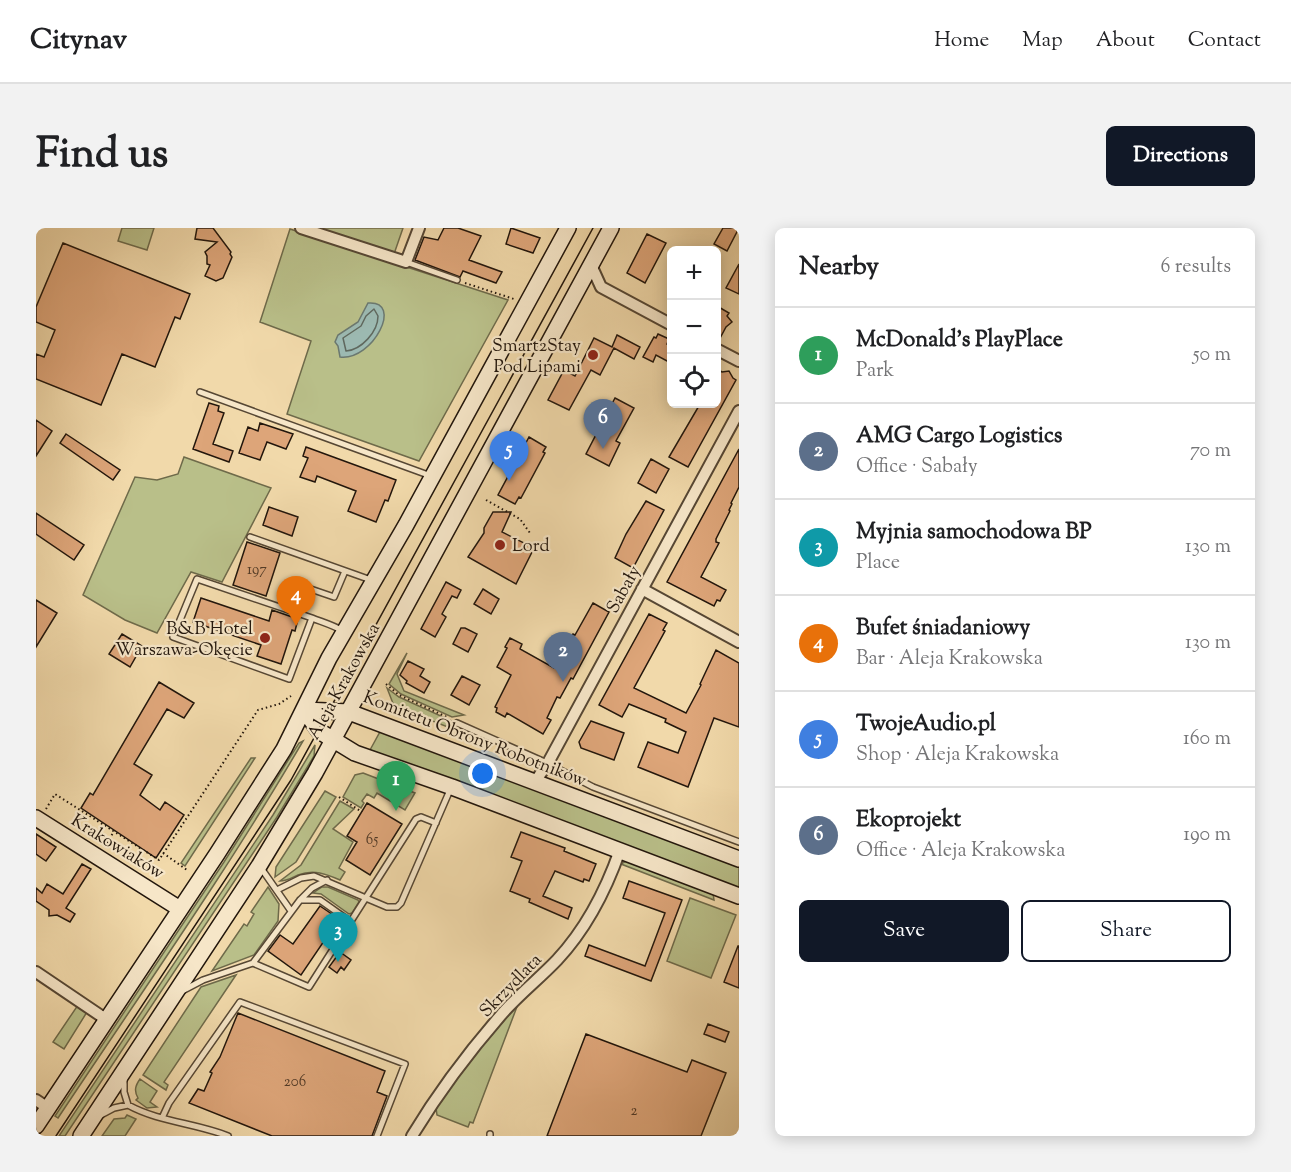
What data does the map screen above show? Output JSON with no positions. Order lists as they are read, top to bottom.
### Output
{
  "streets": {
    "main road": ["Aleja Krakowska", "Komitetu Obrony Robotników", "Krakowiaków"],
    "street": ["Sabały", "Skrzydlata"]
  },
  "crossings": [
    ["Sabały", "Komitetu Obrony Robotników"],
    ["Aleja Krakowska", "Komitetu Obrony Robotników"],
    ["Aleja Krakowska", "Krakowiaków"]
  ],
  "places": ["Smart2Stay Pod Lipami", "Lord", "B&B Hotel Warszawa-Okęcie"],
  "house_numbers": [
    "197",
    "65",
    "206",
    "2"
  ],
  "page": {
    "header": "Citynav",
    "nav": [
      "Home",
      "Map",
      "About",
      "Contact"
    ],
    "title": "Find us",
    "buttons": [
      "Directions",
      ["Save", "Share"]
    ],
    "heading": ["Nearby", "6 results"],
    "map_buttons": ["+", "−"],
    "list": [
      {
        "mark": "1",
        "name": "McDonald's PlayPlace",
        "note": "Park",
        "value": "50 m"
      },
      {
        "mark": "2",
        "name": "AMG Cargo Logistics",
        "note": "Office · Sabały",
        "value": "70 m"
      },
      {
        "mark": "3",
        "name": "Myjnia samochodowa BP",
        "note": "Place",
        "value": "130 m"
      },
      {
        "mark": "4",
        "name": "Bufet śniadaniowy",
        "note": "Bar · Aleja Krakowska",
        "value": "130 m"
      },
      {
        "mark": "5",
        "name": "TwojeAudio.pl",
        "note": "Shop · Aleja Krakowska",
        "value": "160 m"
      },
      {
        "mark": "6",
        "name": "Ekoprojekt",
        "note": "Office · Aleja Krakowska",
        "value": "190 m"
      }
    ],
    "pins": [
      "6",
      "5",
      "4",
      "2",
      "1",
      "3"
    ]
  }
}
